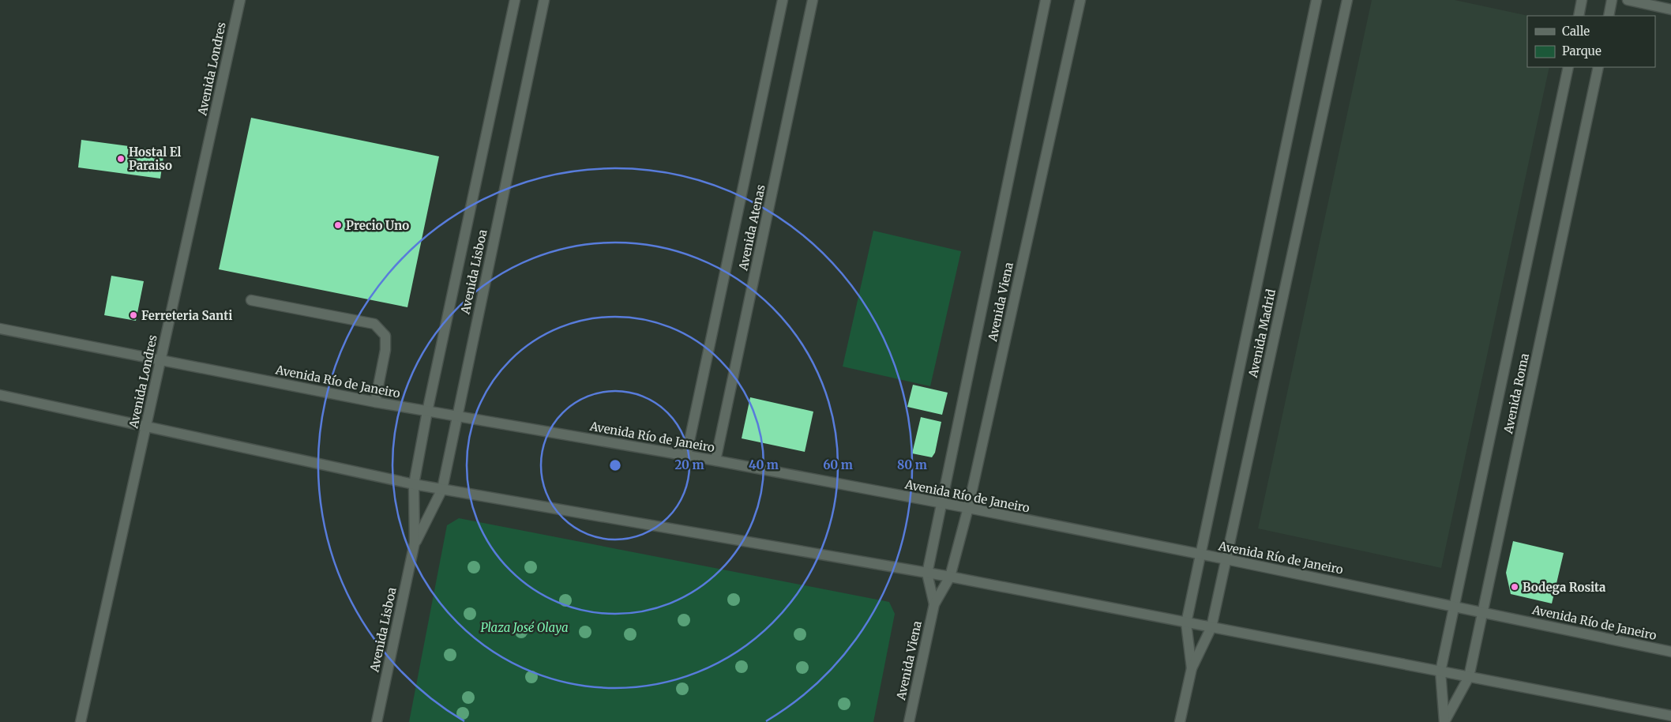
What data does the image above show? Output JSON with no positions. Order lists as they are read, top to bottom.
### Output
{
  "streets": {
    "street": [
      "Avenida Londres",
      "Avenida Atenas",
      "Avenida Lisboa",
      "Avenida Viena",
      "Avenida Madrid",
      "Avenida Río de Janeiro",
      "Avenida Roma"
    ]
  },
  "crossings": [
    ["Avenida Londres", "Avenida Río de Janeiro"],
    ["Avenida Atenas", "Avenida Río de Janeiro"],
    ["Avenida Lisboa", "Avenida Río de Janeiro"],
    ["Avenida Viena", "Avenida Río de Janeiro"],
    ["Avenida Madrid", "Avenida Río de Janeiro"],
    ["Avenida Río de Janeiro", "Avenida Roma"]
  ],
  "parks": ["Plaza José Olaya"],
  "places": [
    "Hostal El Paraiso",
    "Precio Uno",
    "Ferreteria Santi",
    "Bodega Rosita"
  ],
  "legend": ["Calle", "Parque"],
  "rings": [
    "20 m",
    "40 m",
    "60 m",
    "80 m"
  ]
}
